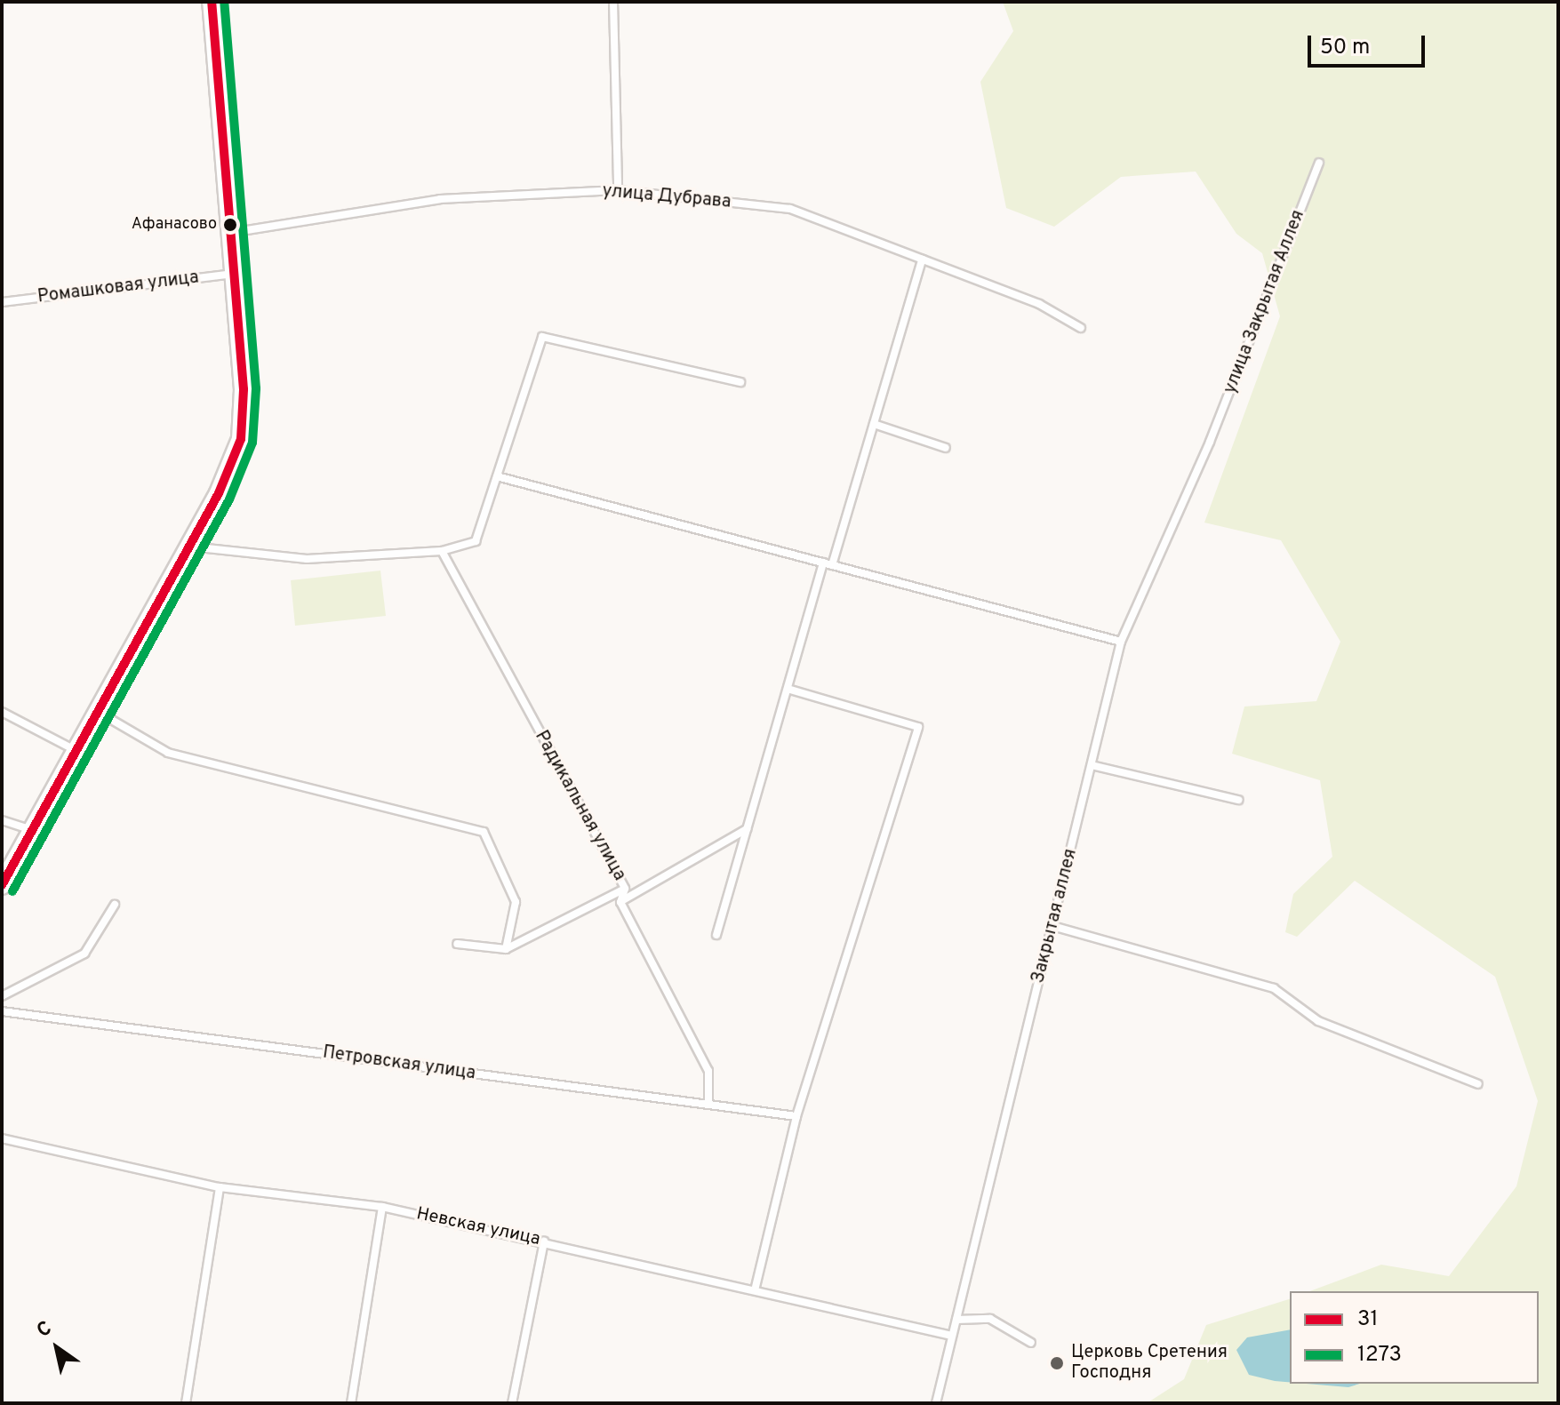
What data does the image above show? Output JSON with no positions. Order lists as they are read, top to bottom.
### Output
{
  "streets": {
    "lane": [
      "улица Дубрава",
      "Ромашковая улица",
      "улица Закрытая Аллея",
      "Радикальная улица",
      "Закрытая аллея",
      "Петровская улица",
      "Невская улица"
    ]
  },
  "crossings": [
    ["улица Закрытая Аллея", "Закрытая аллея"],
    ["Радикальная улица", "Петровская улица"],
    ["Закрытая аллея", "Невская улица"]
  ],
  "places": ["Афанасово", "Церковь Сретения Господня"],
  "lines": ["transit line 31", "transit line 1273"],
  "legend": ["31", "1273"],
  "scale_bar": "50 m",
  "north": "top left"
}
